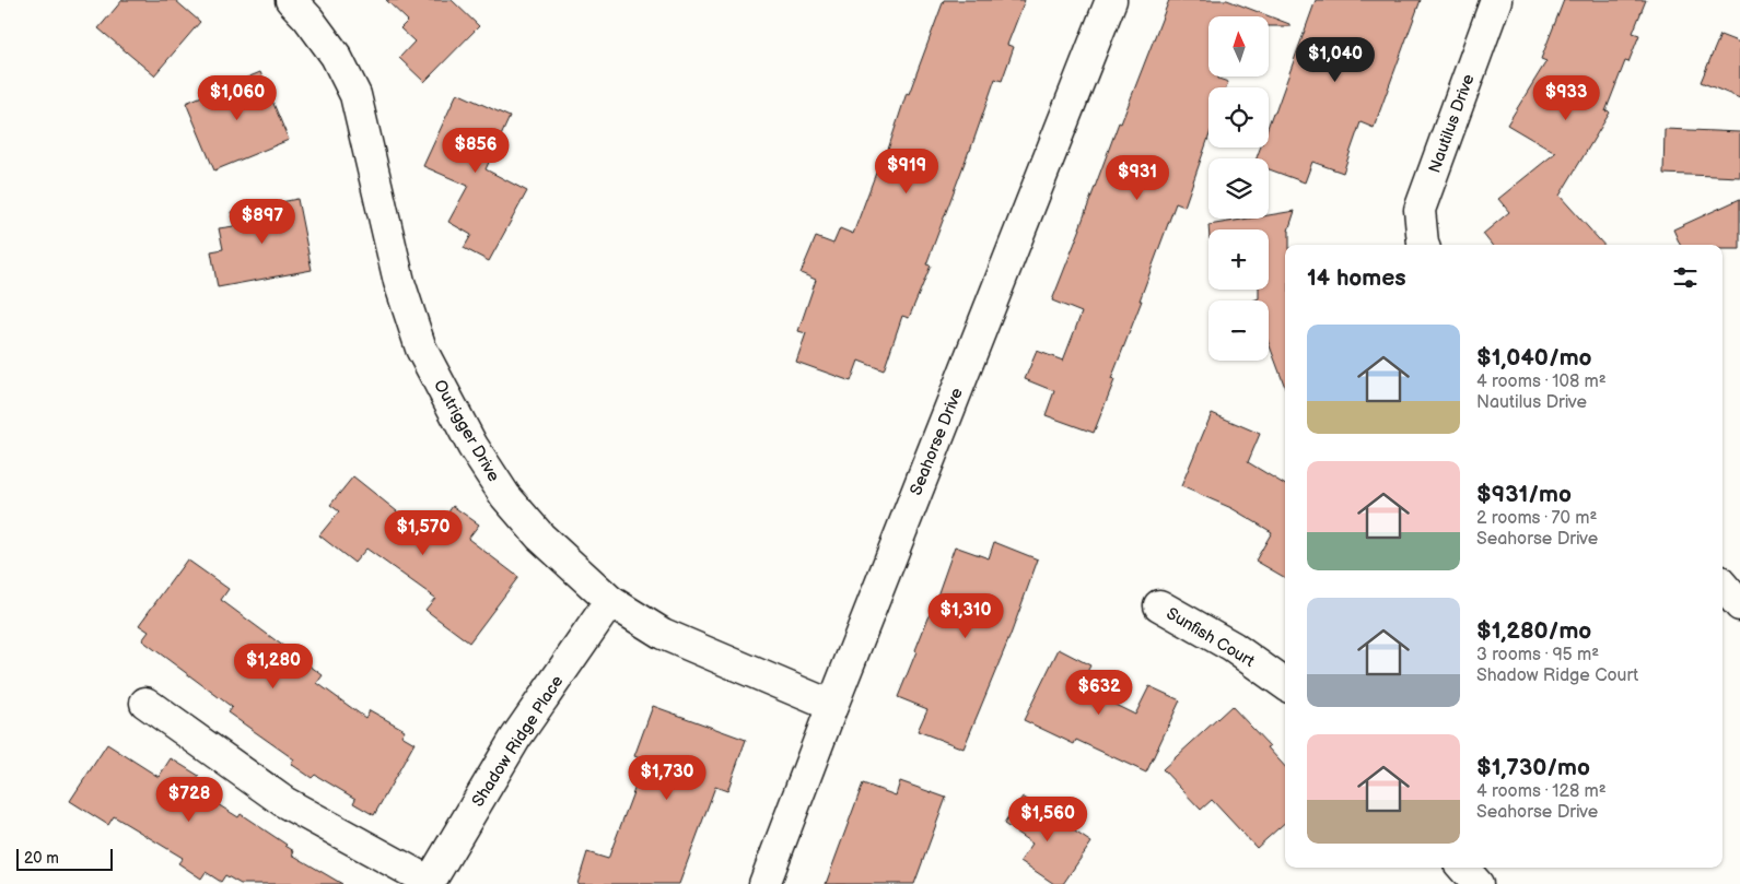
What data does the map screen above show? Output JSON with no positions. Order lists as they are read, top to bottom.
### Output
{
  "streets": {
    "street": [
      "Nautilus Drive",
      "Outrigger Drive",
      "Seahorse Drive",
      "Sunfish Court",
      "Shadow Ridge Place"
    ]
  },
  "crossings": [
    ["Outrigger Drive", "Seahorse Drive"],
    ["Outrigger Drive", "Shadow Ridge Place"]
  ],
  "scale_bar": "20 m",
  "north": "top",
  "page": {
    "map_buttons": ["+", "−"],
    "price": [
      "$1,040",
      "$1,060",
      "$933",
      "$856",
      "$919",
      "$931",
      "$897",
      "$1,570",
      "$1,310",
      "$1,280",
      "$632",
      "$1,730",
      "$728",
      "$1,560"
    ],
    "heading": "14 homes",
    "list": [
      {
        "name": "$1,040/mo",
        "note": "4 rooms · 108 m² · Nautilus Drive"
      },
      {
        "name": "$931/mo",
        "note": "2 rooms · 70 m² · Seahorse Drive"
      },
      {
        "name": "$1,280/mo",
        "note": "3 rooms · 95 m² · Shadow Ridge Court"
      },
      {
        "name": "$1,730/mo",
        "note": "4 rooms · 128 m² · Seahorse Drive"
      }
    ],
    "scale": "20 m"
  }
}
